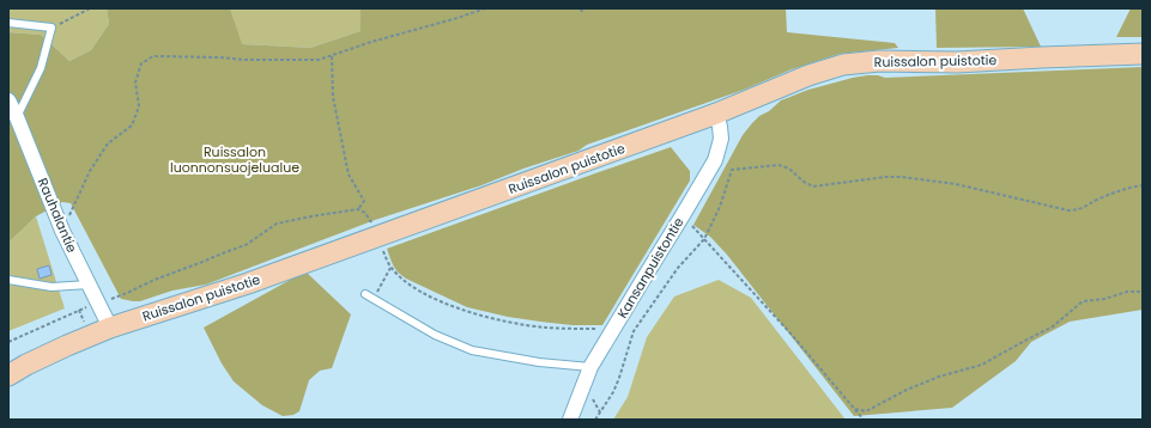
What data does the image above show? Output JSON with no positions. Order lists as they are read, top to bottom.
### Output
{
  "streets": {
    "street": ["Ruissalon puistotie", "Rauhalantie", "Kansanpuistontie"]
  },
  "crossings": [
    ["Ruissalon puistotie", "Rauhalantie"],
    ["Ruissalon puistotie", "Kansanpuistontie"]
  ],
  "parks": ["Ruissalon luonnonsuojelualue"]
}
